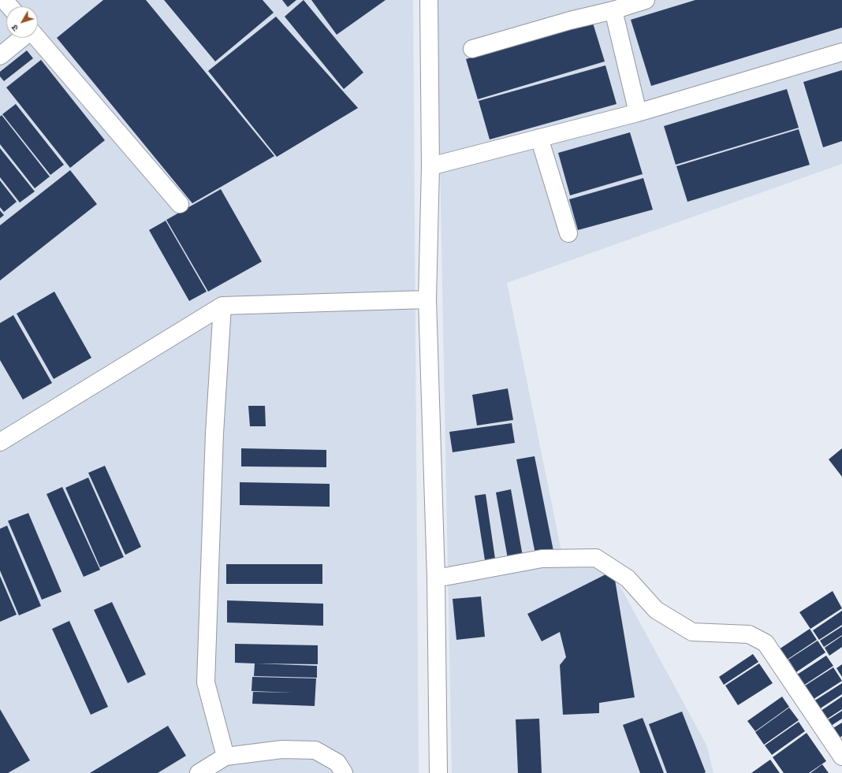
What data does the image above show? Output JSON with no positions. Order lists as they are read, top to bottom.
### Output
{
  "north": "bottom left"
}
